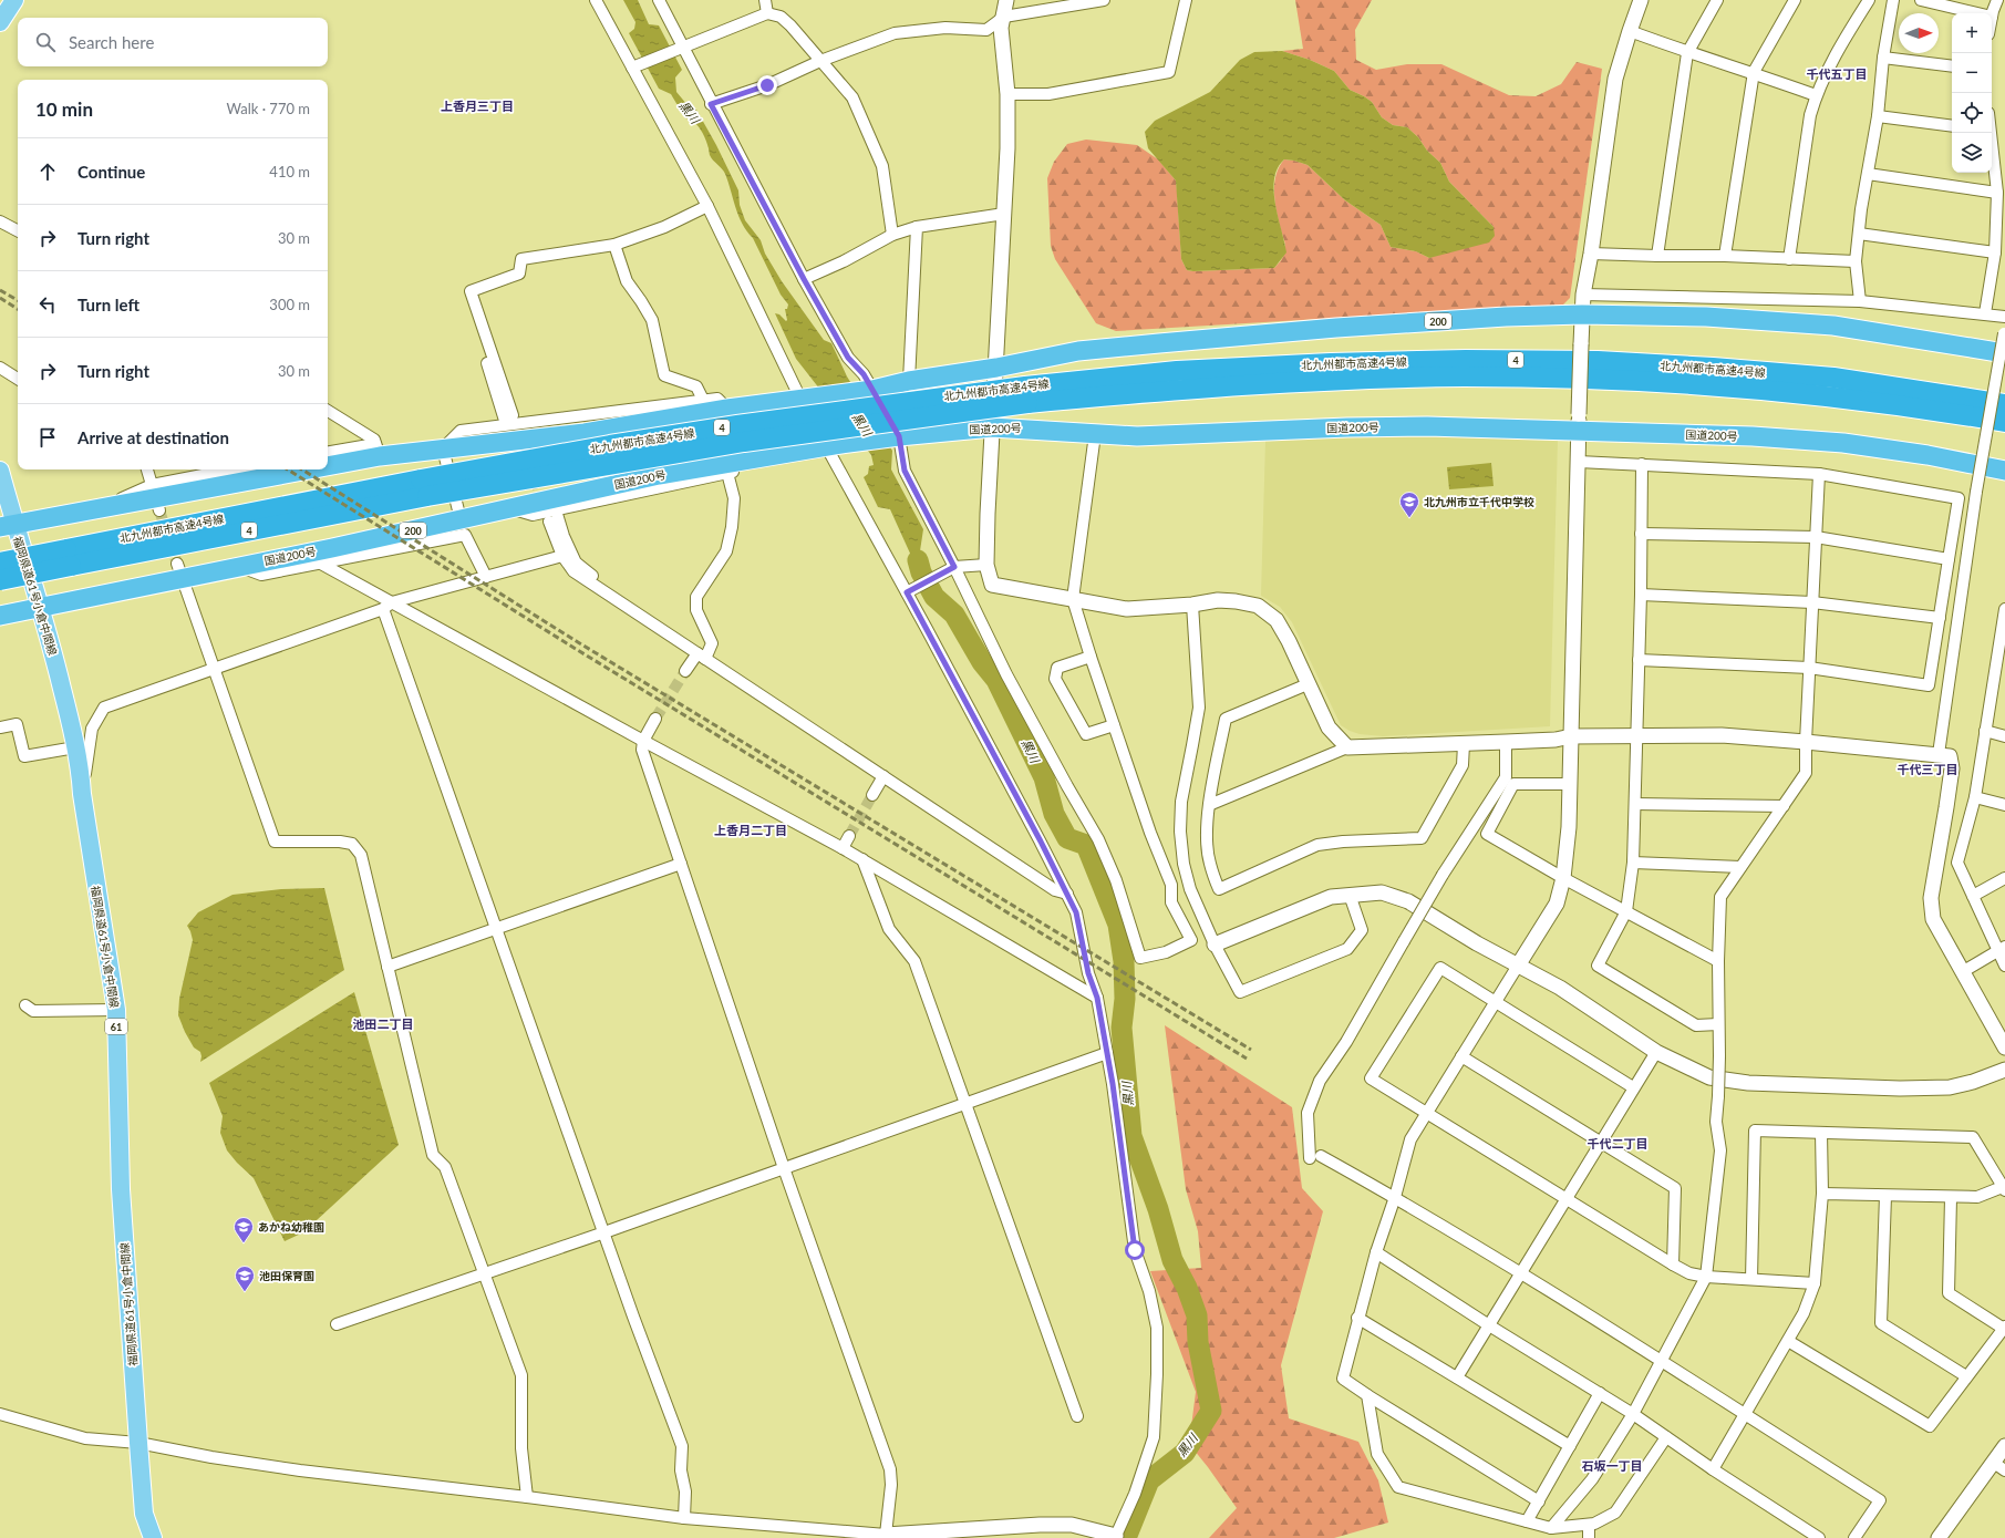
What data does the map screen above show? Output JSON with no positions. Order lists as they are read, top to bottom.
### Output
{
  "streets": {
    "highway": [
      "200",
      "4",
      "北九州都市高速4号線",
      "国道200号"
    ],
    "main road": ["福岡県道61号小倉中間線", "61"]
  },
  "crossings": [
    ["200", "福岡県道61号小倉中間線"],
    ["国道200号", "福岡県道61号小倉中間線"]
  ],
  "districts": [
    "千代五丁目",
    "上香月三丁目",
    "千代三丁目",
    "上香月二丁目",
    "池田二丁目",
    "千代二丁目",
    "石坂一丁目"
  ],
  "water": ["黒川"],
  "places": {
    "school or university": ["北九州市立千代中学校", "あかね幼稚園", "池田保育園"]
  },
  "north": "right",
  "page": {
    "map_buttons": ["+", "−"],
    "search": "Search here",
    "heading": ["10 min", "Walk · 770 m"],
    "list": [
      ["Continue", "410 m"],
      ["Turn right", "30 m"],
      ["Turn left", "300 m"],
      ["Turn right", "30 m"],
      "Arrive at destination"
    ]
  }
}
